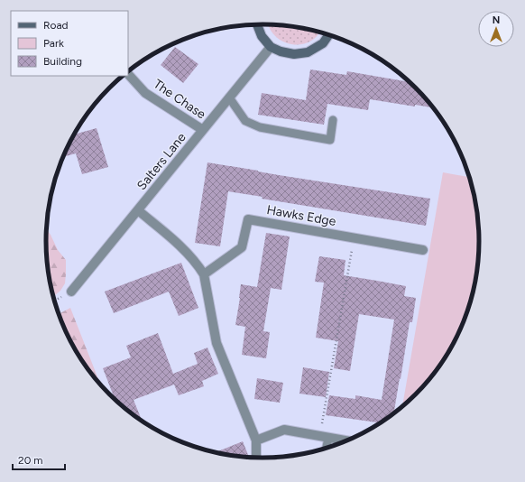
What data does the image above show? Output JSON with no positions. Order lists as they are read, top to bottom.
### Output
{
  "streets": {
    "street": ["The Chase", "Salters Lane", "Hawks Edge"]
  },
  "crossings": [
    ["The Chase", "Salters Lane"]
  ],
  "legend": ["Road", "Park", "Building"],
  "scale_bar": "20 m",
  "north": "top"
}
